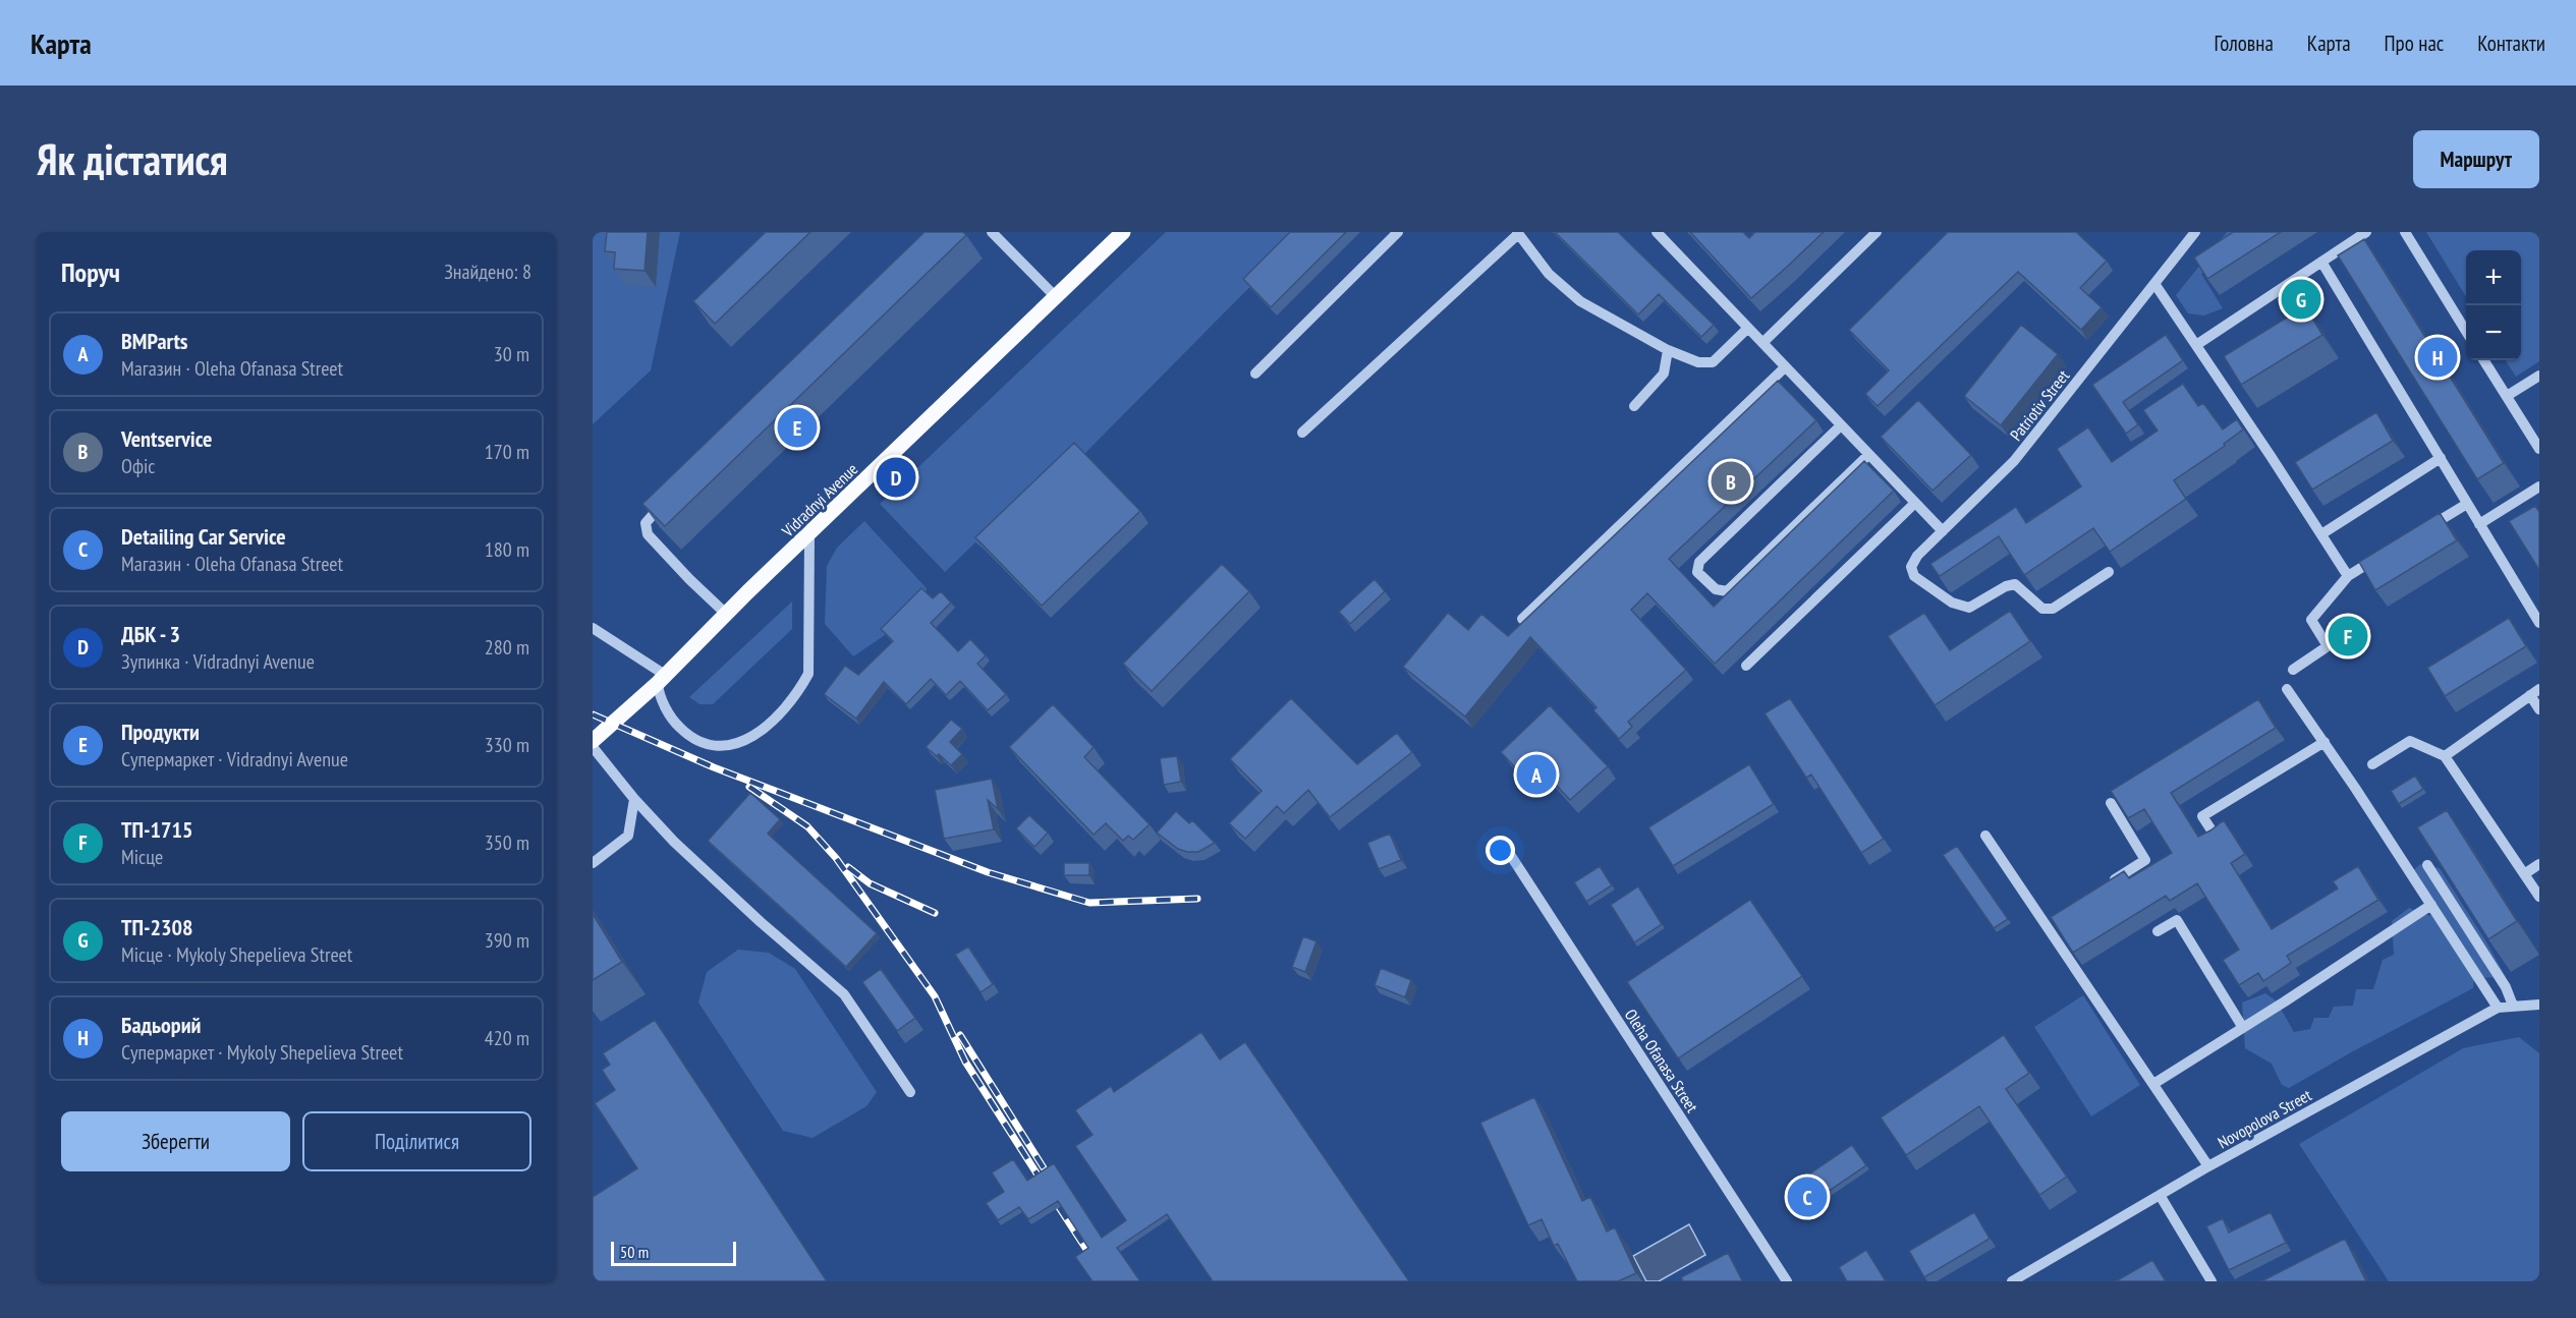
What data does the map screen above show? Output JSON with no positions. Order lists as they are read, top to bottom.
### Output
{
  "streets": {
    "main road": ["Vidradnyi Avenue"],
    "street": ["Patriotiv Street", "Oleha Ofanasa Street", "Novopolova Street"]
  },
  "scale_bar": "50 m",
  "page": {
    "header": "Карта",
    "nav": [
      "Головна",
      "Карта",
      "Про нас",
      "Контакти"
    ],
    "buttons": [
      "Маршрут",
      ["Зберегти", "Поділитися"]
    ],
    "title": "Як дістатися",
    "heading": ["Поруч", "Знайдено: 8"],
    "map_buttons": ["+", "−"],
    "pins": [
      "G",
      "H",
      "E",
      "D",
      "B",
      "F",
      "A",
      "C"
    ],
    "list": [
      {
        "mark": "A",
        "name": "BMParts",
        "note": "Магазин · Oleha Ofanasa Street",
        "value": "30 m"
      },
      {
        "mark": "B",
        "name": "Ventservice",
        "note": "Офіс",
        "value": "170 m"
      },
      {
        "mark": "C",
        "name": "Detailing Car Service",
        "note": "Магазин · Oleha Ofanasa Street",
        "value": "180 m"
      },
      {
        "mark": "D",
        "name": "ДБК - 3",
        "note": "Зупинка · Vidradnyi Avenue",
        "value": "280 m"
      },
      {
        "mark": "E",
        "name": "Продукти",
        "note": "Супермаркет · Vidradnyi Avenue",
        "value": "330 m"
      },
      {
        "mark": "F",
        "name": "ТП-1715",
        "note": "Місце",
        "value": "350 m"
      },
      {
        "mark": "G",
        "name": "ТП-2308",
        "note": "Місце · Mykoly Shepelieva Street",
        "value": "390 m"
      },
      {
        "mark": "H",
        "name": "Бадьорий",
        "note": "Супермаркет · Mykoly Shepelieva Street",
        "value": "420 m"
      }
    ],
    "scale": "50 m"
  }
}
